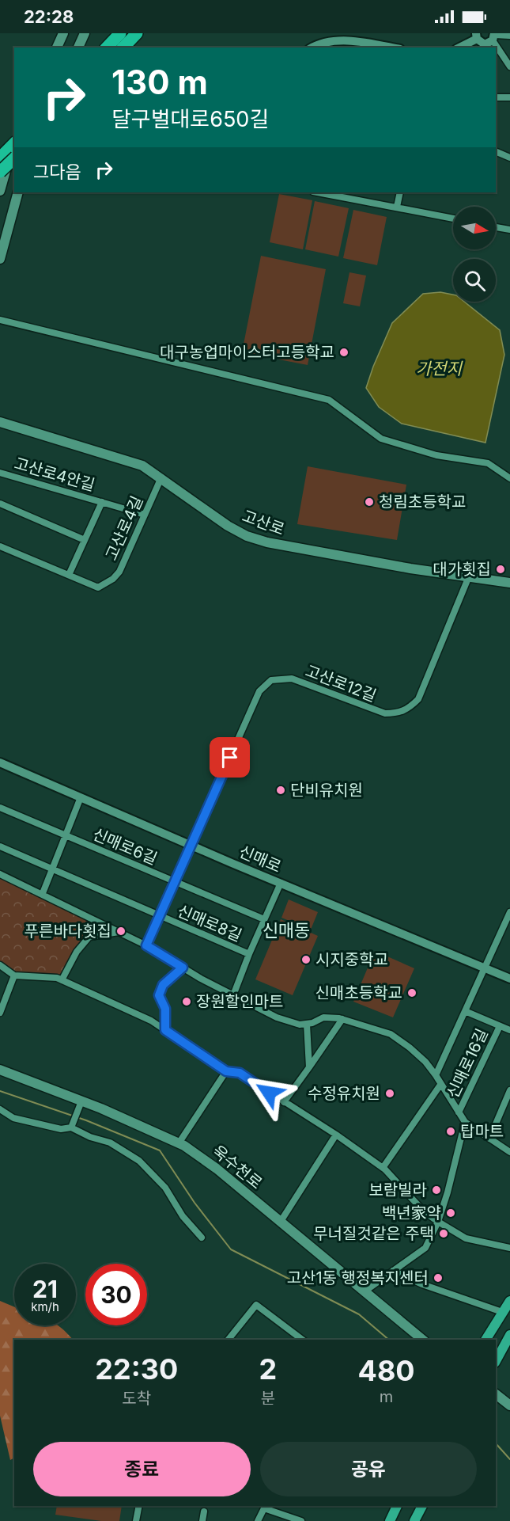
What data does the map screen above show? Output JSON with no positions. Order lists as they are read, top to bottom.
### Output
{
  "streets": {
    "main road": ["고산로", "욱수천로"],
    "street": [
      "고산로4안길",
      "고산로4길",
      "고산로12길",
      "신매로6길",
      "신매로",
      "신매로8길",
      "신매로16길"
    ]
  },
  "crossings": [
    ["고산로4안길", "고산로4길"],
    ["고산로", "고산로4길"],
    ["고산로", "고산로12길"],
    ["고산로12길", "신매로"],
    ["신매로6길", "신매로8길"],
    ["신매로", "신매로8길"],
    ["신매로", "신매로16길"]
  ],
  "districts": ["신매동"],
  "water": ["가전지"],
  "places": [
    "대구농업마이스터고등학교",
    "청림초등학교",
    "대가횟집",
    "단비유치원",
    "푸른바다횟집",
    "시지중학교",
    "신매초등학교",
    "장원할인마트",
    "수정유치원",
    "탑마트",
    "보람빌라",
    "백년家약",
    "무너질것같은 주택",
    "고산1동 행정복지센터"
  ],
  "north": "right",
  "page": {
    "status": "22:28",
    "turn": ["130 m", "달구벌대로650길"],
    "then": "그다음",
    "speed": "21 km/h",
    "limit": "30",
    "eta": [
      "22:30",
      "도착",
      "2",
      "분",
      "480",
      "m"
    ],
    "buttons": ["종료", "공유"]
  }
}
